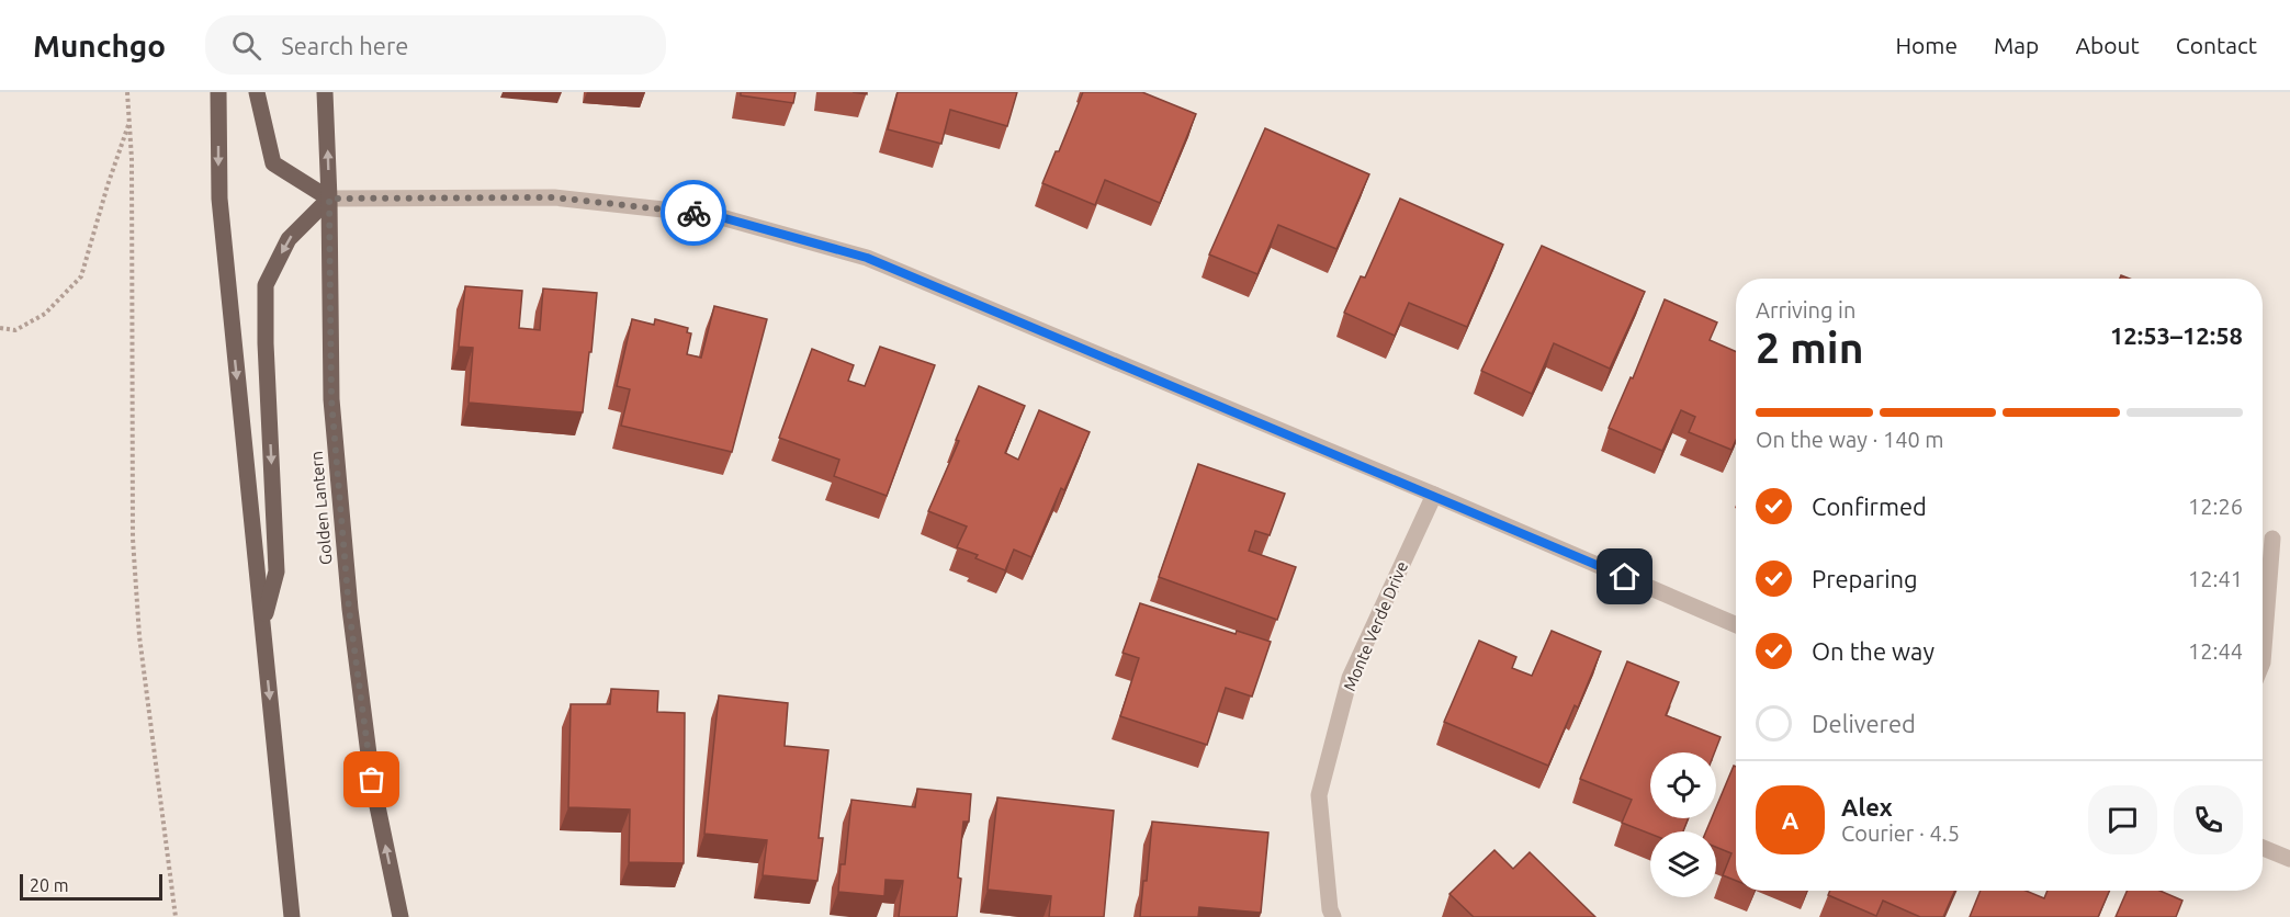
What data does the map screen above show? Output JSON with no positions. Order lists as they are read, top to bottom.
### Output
{
  "streets": {
    "main road": ["Golden Lantern"],
    "street": ["Monte Verde Drive"]
  },
  "scale_bar": "20 m",
  "page": {
    "header": "Munchgo",
    "search": "Search here",
    "nav": [
      "Home",
      "Map",
      "About",
      "Contact"
    ],
    "heading": ["2 min", "Arriving in", "12:53–12:58"],
    "panel": ["Alex", "Courier · 4.5"],
    "bar": "On the way · 140 m",
    "list": [
      ["Confirmed", "12:26"],
      ["Preparing", "12:41"],
      ["On the way", "12:44"],
      "Delivered"
    ],
    "round": "A",
    "scale": "20 m"
  }
}
